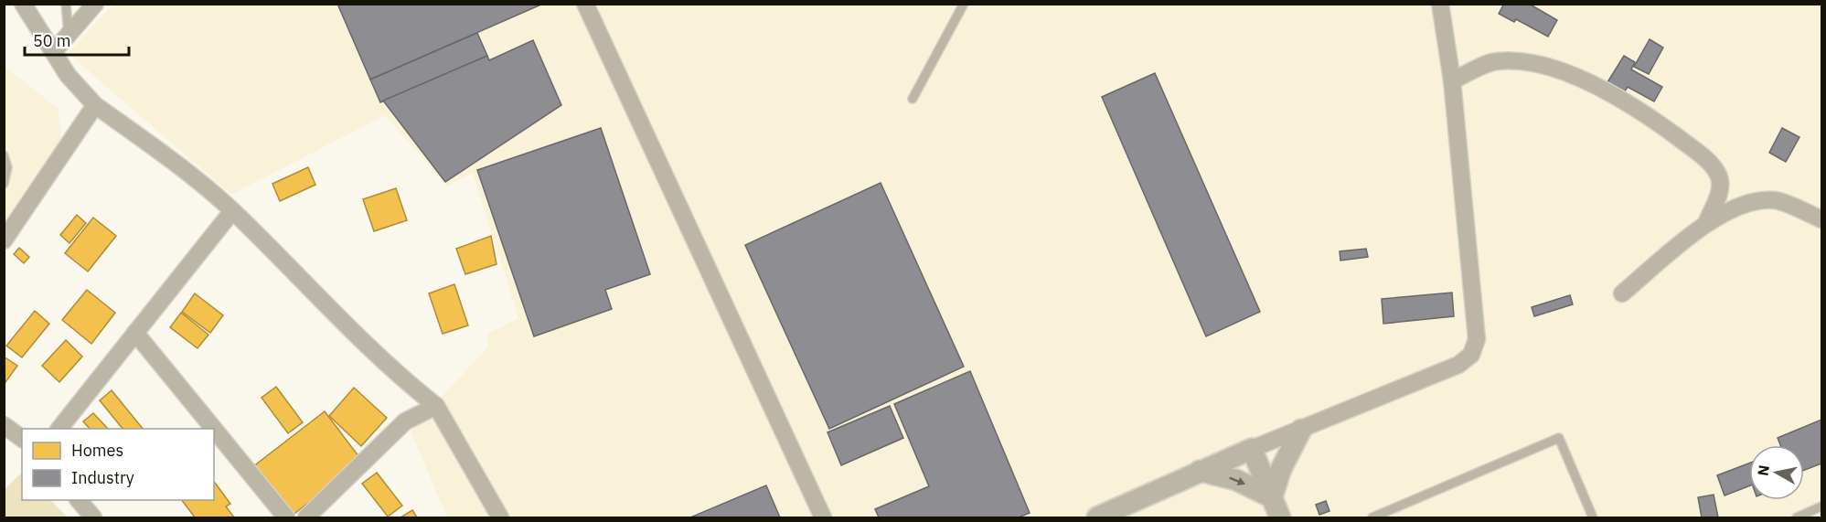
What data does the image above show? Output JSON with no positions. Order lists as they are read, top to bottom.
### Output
{
  "legend": ["Homes", "Industry"],
  "scale_bar": "50 m",
  "north": "left"
}
